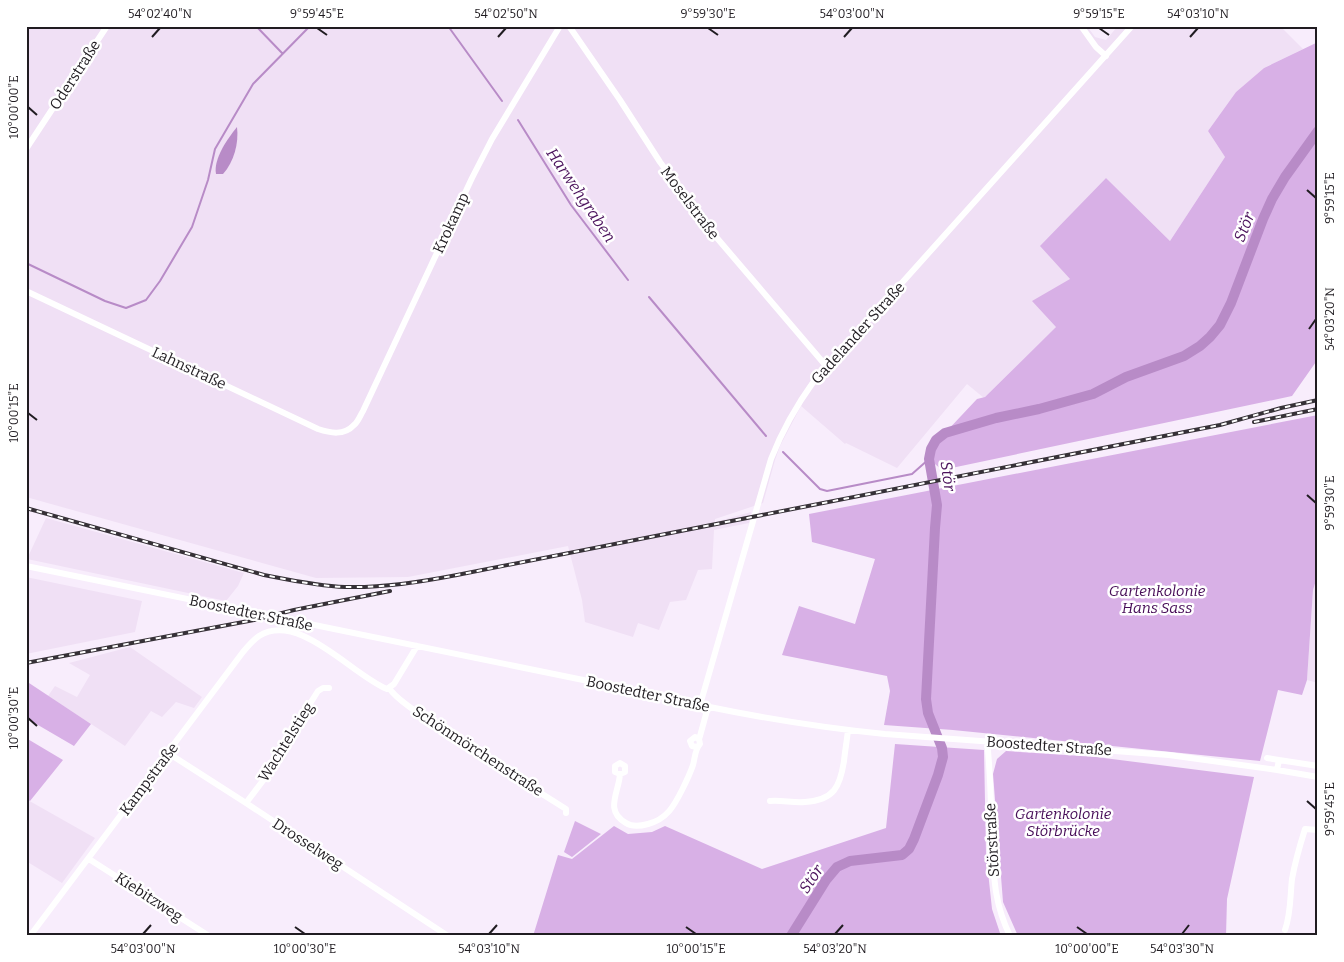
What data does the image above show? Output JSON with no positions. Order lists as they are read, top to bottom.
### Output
{
  "streets": {
    "street": [
      "Oderstraße",
      "Moselstraße",
      "Krokamp",
      "Gadelander Straße",
      "Lahnstraße",
      "Boostedter Straße",
      "Wachtelstieg",
      "Schönmörchenstraße",
      "Kampstraße",
      "Störstraße",
      "Drosselweg",
      "Kiebitzweg"
    ]
  },
  "crossings": [
    ["Moselstraße", "Gadelander Straße"],
    ["Krokamp", "Lahnstraße"],
    ["Gadelander Straße", "Boostedter Straße"],
    ["Boostedter Straße", "Störstraße"],
    ["Wachtelstieg", "Drosselweg"],
    ["Schönmörchenstraße", "Kampstraße"],
    ["Kampstraße", "Drosselweg"],
    ["Kampstraße", "Kiebitzweg"]
  ],
  "water": ["Harwehgraben", "Stör"],
  "parks": ["Gartenkolonie Hans Sass", "Gartenkolonie Störbrücke"],
  "coordinates": [
    "54°02'40\"N",
    "9°59'45\"E",
    "54°02'50\"N",
    "9°59'30\"E",
    "54°03'00\"N",
    "9°59'15\"E",
    "54°03'10\"N",
    "10°00'00\"E",
    "54°03'20\"N",
    "10°00'15\"E",
    "10°00'30\"E",
    "54°03'30\"N"
  ]
}
